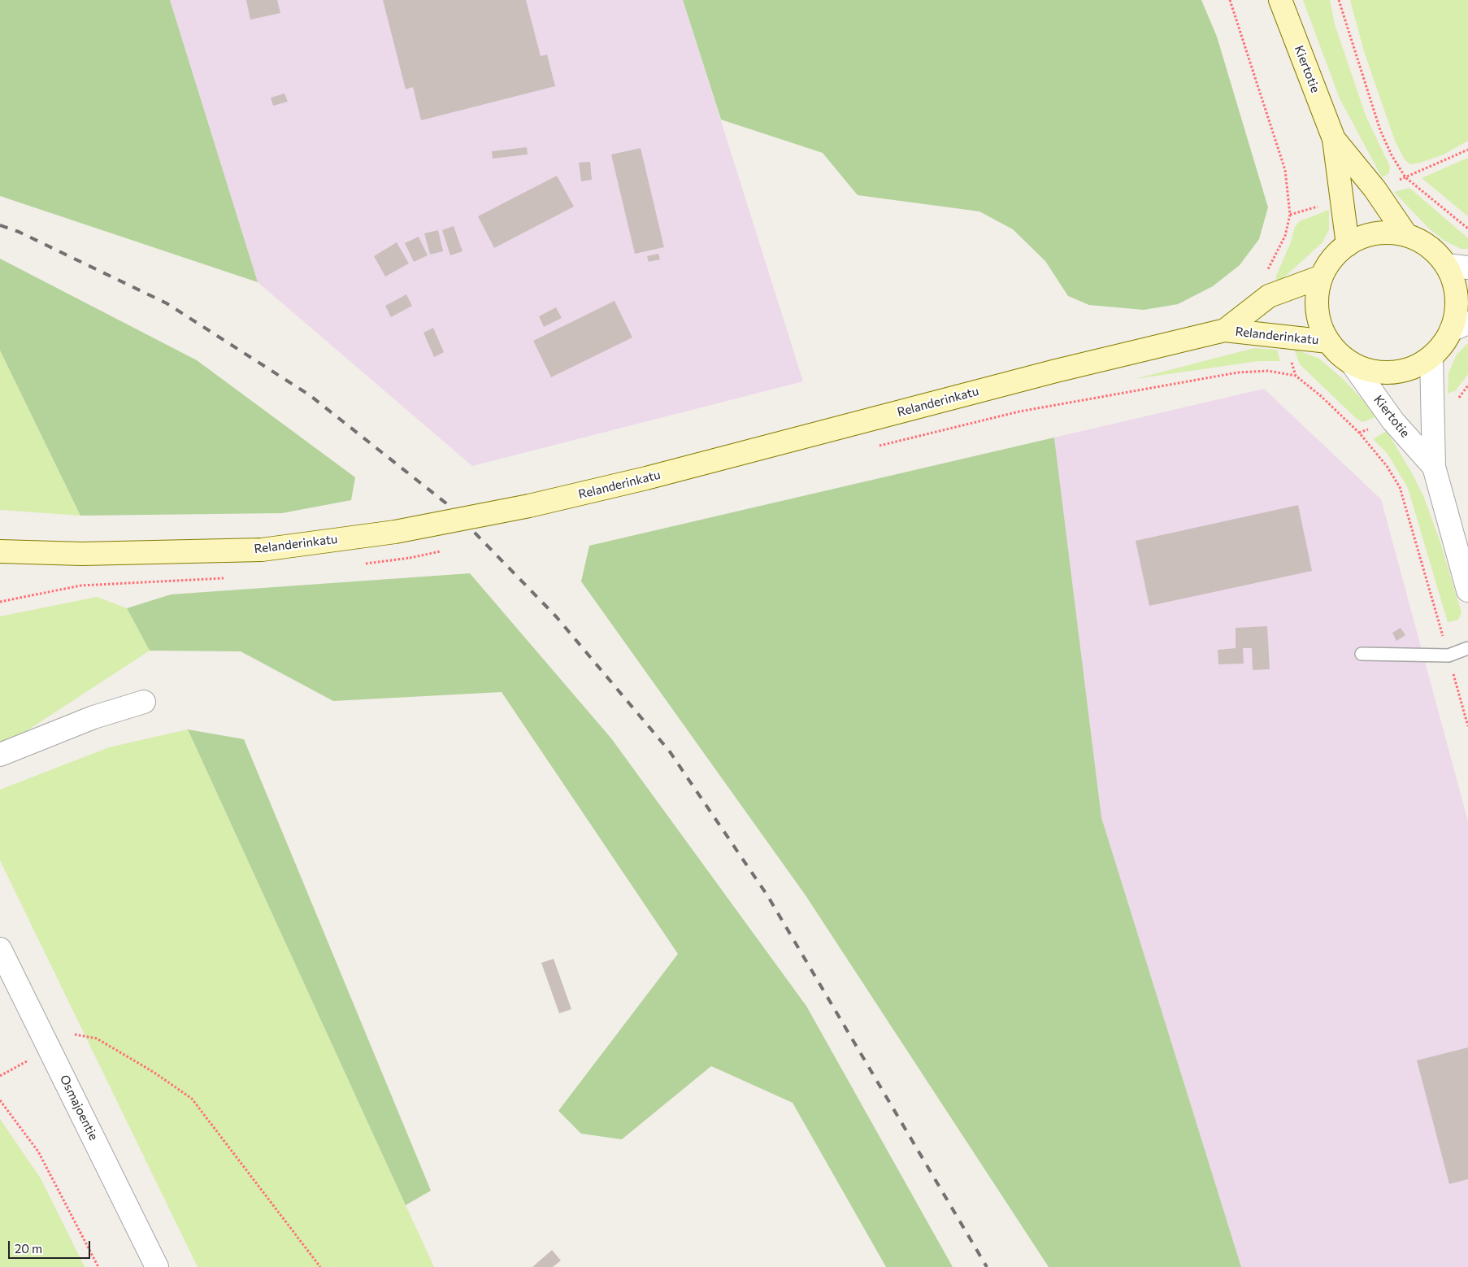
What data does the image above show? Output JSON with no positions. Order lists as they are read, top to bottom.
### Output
{
  "streets": {
    "main road": ["Kiertotie", "Relanderinkatu"],
    "street": ["Osmajoentie"]
  },
  "crossings": [
    ["Kiertotie", "Relanderinkatu"]
  ],
  "scale_bar": "20 m"
}
